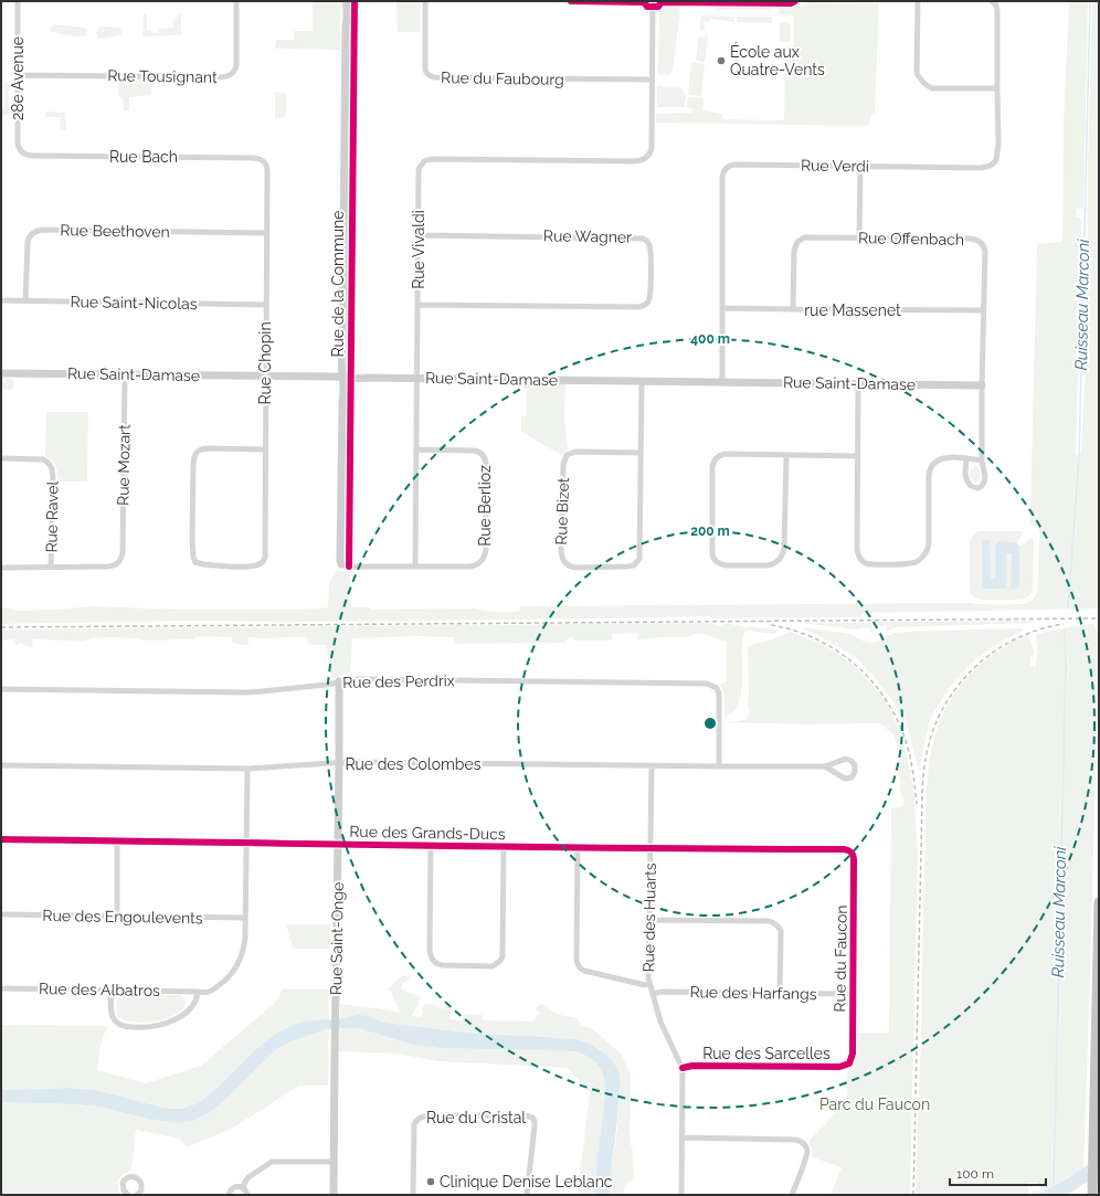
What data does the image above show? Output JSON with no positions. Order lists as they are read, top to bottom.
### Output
{
  "streets": {
    "street": [
      "Rue Tousignant",
      "28e Avenue",
      "Rue du Faubourg",
      "Rue Bach",
      "Rue Verdi",
      "Rue Beethoven",
      "Rue Wagner",
      "Rue Offenbach",
      "Rue Vivaldi",
      "Rue de la Commune",
      "Rue Saint-Nicolas",
      "rue Massenet",
      "Rue Chopin",
      "Rue Saint-Damase",
      "Rue Mozart",
      "Rue Berlioz",
      "Rue Bizet",
      "Rue Ravel",
      "Rue des Perdrix",
      "Rue des Colombes",
      "Rue des Grands-Ducs",
      "Rue des Engoulevents",
      "Rue des Huarts",
      "Rue Saint-Onge",
      "Rue du Faucon",
      "Rue des Albatros",
      "Rue des Harfangs",
      "Rue des Sarcelles",
      "Rue du Cristal"
    ]
  },
  "crossings": [
    ["Rue Tousignant", "28e Avenue"],
    ["28e Avenue", "Rue Bach"],
    ["Rue du Faubourg", "Rue Vivaldi"],
    ["Rue Bach", "Rue Chopin"],
    ["Rue Verdi", "rue Massenet"],
    ["Rue Verdi", "Rue Saint-Damase"],
    ["Rue Beethoven", "Rue Saint-Nicolas"],
    ["Rue Beethoven", "Rue Chopin"],
    ["Rue Wagner", "Rue Vivaldi"],
    ["Rue Offenbach", "rue Massenet"],
    ["Rue Offenbach", "Rue Saint-Damase"],
    ["Rue Vivaldi", "Rue Saint-Damase"],
    ["Rue Vivaldi", "Rue Berlioz"],
    ["Rue de la Commune", "Rue Saint-Damase"],
    ["Rue de la Commune", "Rue Berlioz"],
    ["Rue Saint-Nicolas", "Rue Chopin"],
    ["Rue Chopin", "Rue Saint-Damase"],
    ["Rue Saint-Damase", "Rue Mozart"],
    ["Rue Saint-Damase", "Rue Bizet"],
    ["Rue Mozart", "Rue Ravel"],
    ["Rue des Perdrix", "Rue des Colombes"],
    ["Rue des Perdrix", "Rue Saint-Onge"],
    ["Rue des Colombes", "Rue des Huarts"],
    ["Rue des Colombes", "Rue Saint-Onge"],
    ["Rue des Colombes", "Rue des Albatros"],
    ["Rue des Grands-Ducs", "Rue des Huarts"],
    ["Rue des Grands-Ducs", "Rue Saint-Onge"],
    ["Rue des Grands-Ducs", "Rue du Faucon"],
    ["Rue des Grands-Ducs", "Rue des Albatros"],
    ["Rue des Engoulevents", "Rue des Albatros"],
    ["Rue des Huarts", "Rue des Harfangs"],
    ["Rue des Huarts", "Rue des Sarcelles"],
    ["Rue du Faucon", "Rue des Harfangs"],
    ["Rue du Faucon", "Rue des Sarcelles"]
  ],
  "water": ["Ruisseau Marconi"],
  "parks": ["Parc du Faucon"],
  "places": ["École aux Quatre-Vents", "Clinique Denise Leblanc"],
  "scale_bar": "100 m",
  "rings": ["400 m", "200 m"]
}
